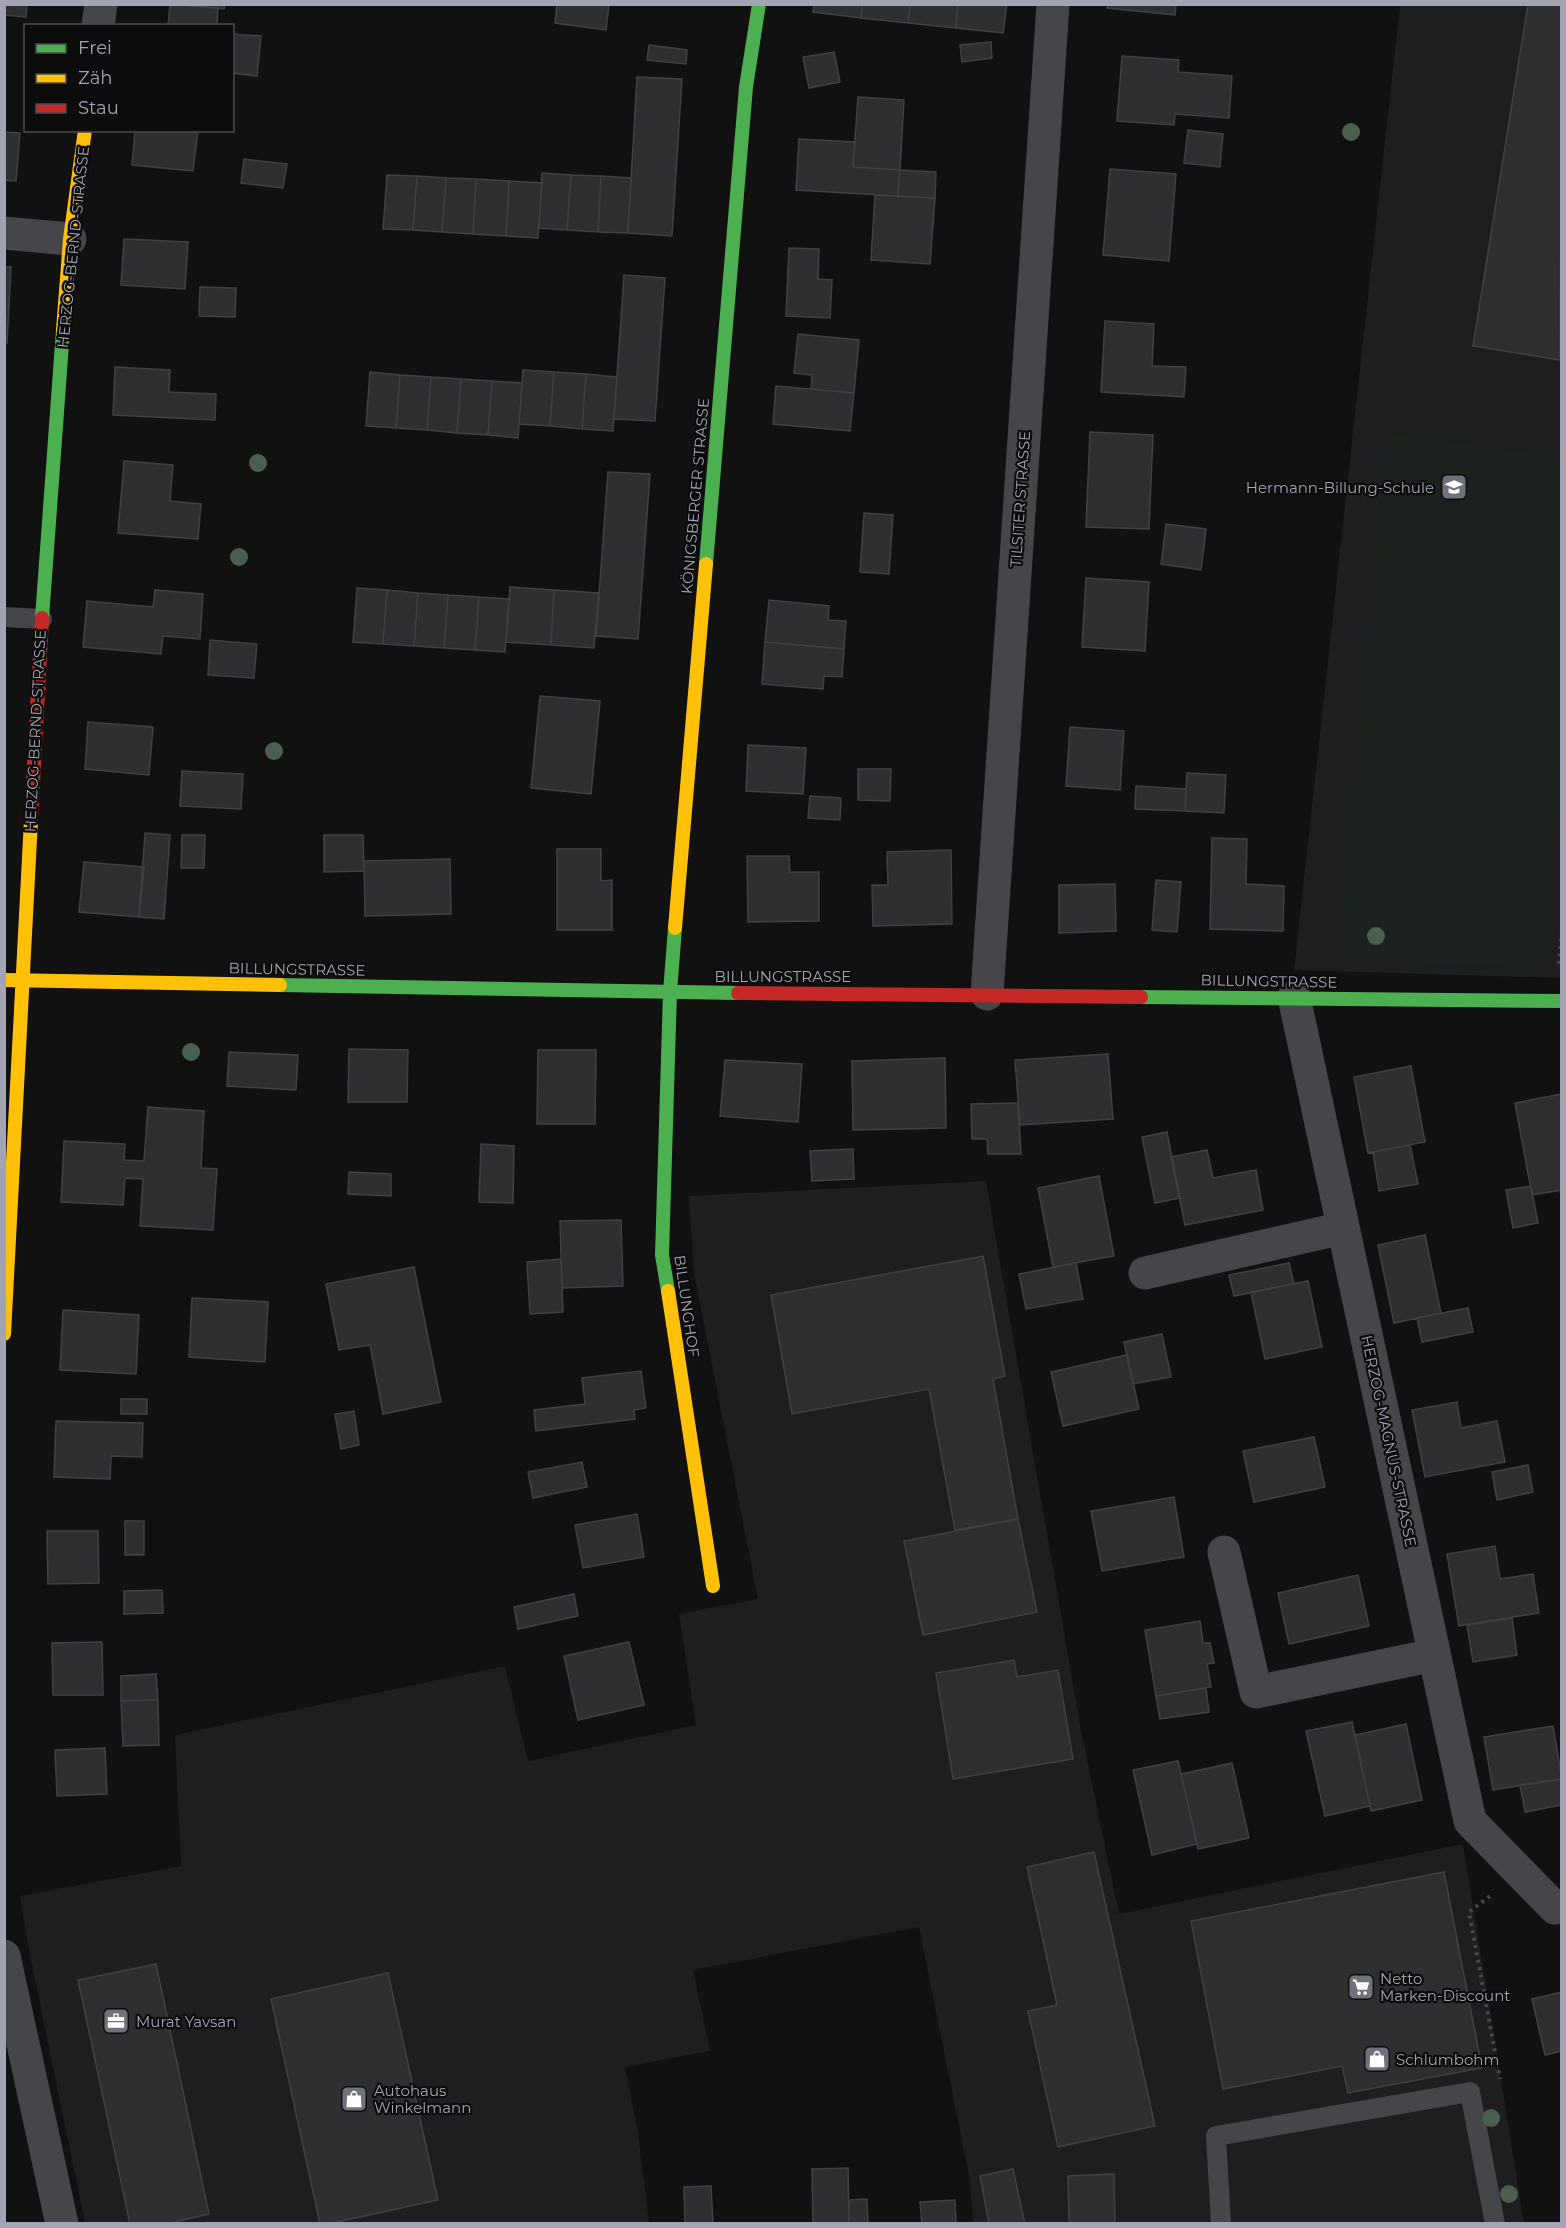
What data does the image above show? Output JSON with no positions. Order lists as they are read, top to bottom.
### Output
{
  "streets": {
    "street": [
      "HERZOG-BERND-STRASSE",
      "KÖNIGSBERGER STRASSE",
      "TILSITER STRASSE",
      "BILLUNGSTRASSE",
      "BILLUNGHOF",
      "HERZOG-MAGNUS-STRASSE"
    ]
  },
  "crossings": [
    ["HERZOG-BERND-STRASSE", "BILLUNGSTRASSE"],
    ["KÖNIGSBERGER STRASSE", "BILLUNGSTRASSE"],
    ["KÖNIGSBERGER STRASSE", "BILLUNGHOF"],
    ["TILSITER STRASSE", "BILLUNGSTRASSE"],
    ["BILLUNGSTRASSE", "BILLUNGHOF"],
    ["BILLUNGSTRASSE", "HERZOG-MAGNUS-STRASSE"]
  ],
  "places": {
    "school or university": ["Hermann-Billung-Schule"],
    "supermarket": ["Netto Marken-Discount"],
    "office": ["Murat Yavsan"],
    "shop": ["Schlumbohm", "Autohaus Winkelmann"]
  },
  "legend": ["Frei", "Zäh", "Stau"]
}
